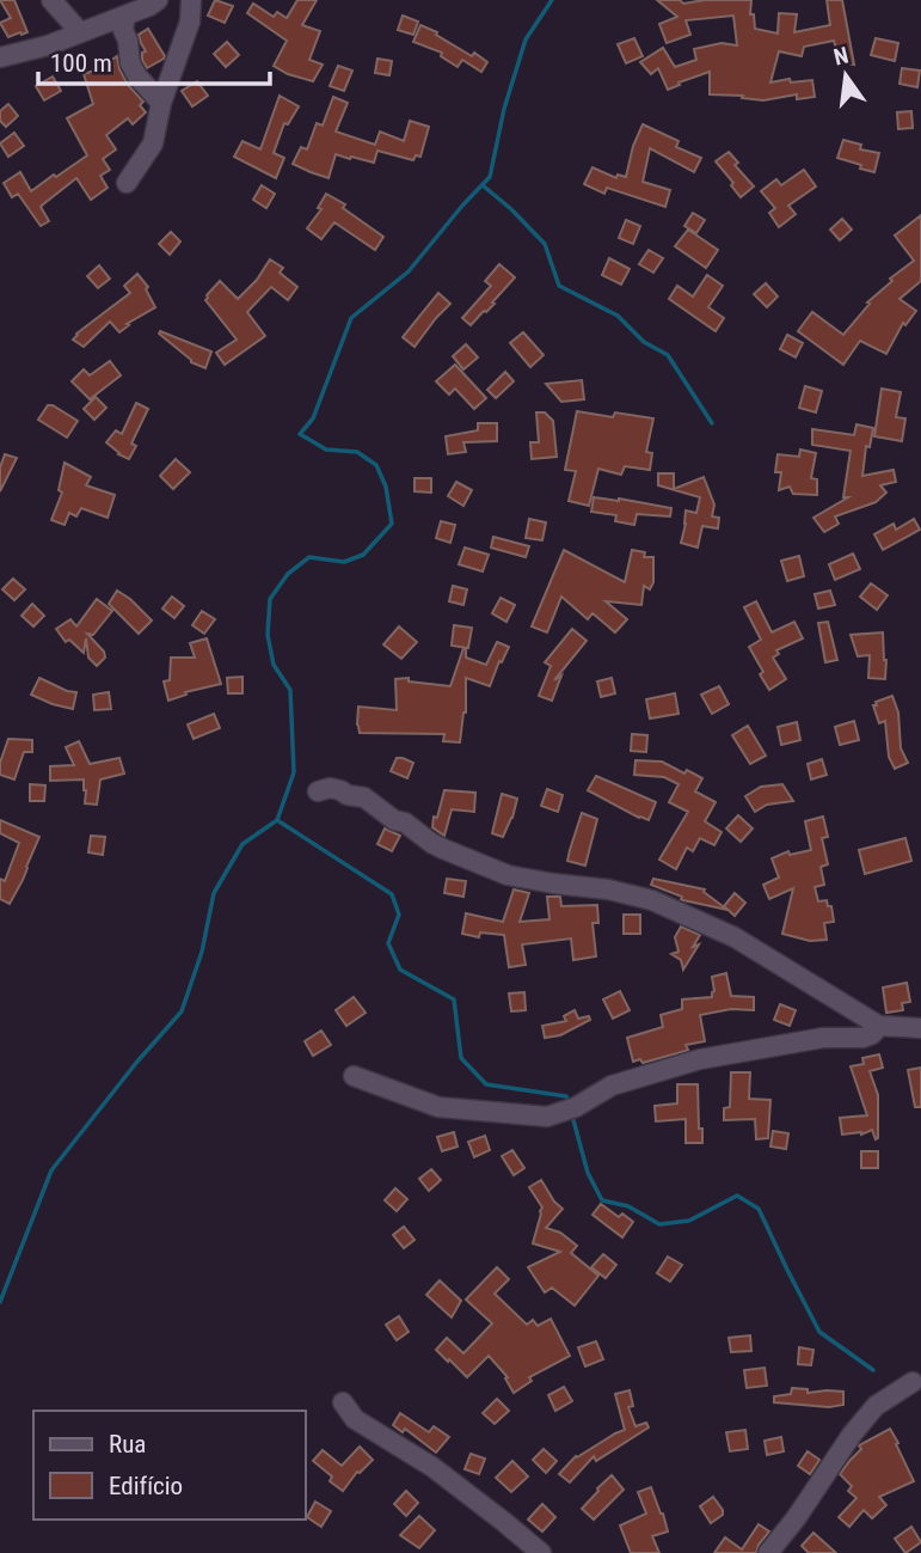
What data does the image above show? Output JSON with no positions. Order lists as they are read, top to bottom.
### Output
{
  "legend": ["Rua", "Edifício"],
  "scale_bar": "100 m",
  "north": "top"
}
